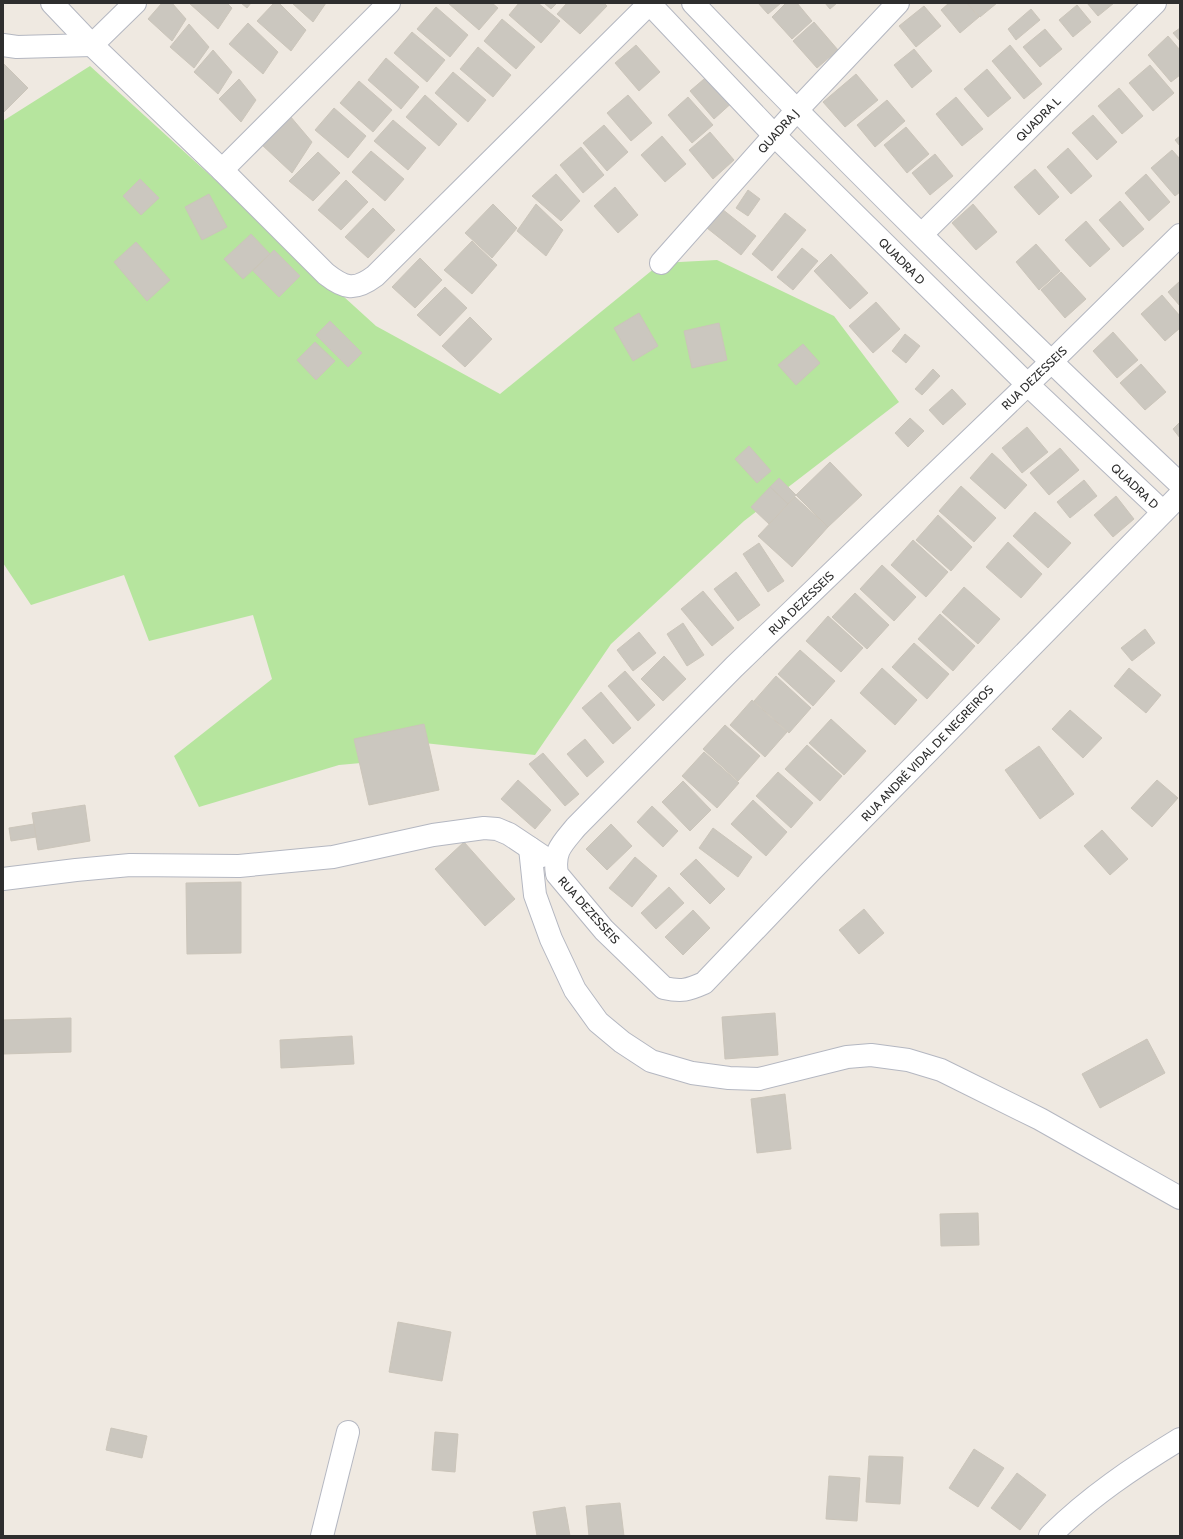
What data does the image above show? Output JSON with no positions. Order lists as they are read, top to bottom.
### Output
{
  "streets": {
    "street": [
      "QUADRA L",
      "QUADRA J",
      "QUADRA D",
      "RUA DEZESSEIS",
      "RUA ANDRÉ VIDAL DE NEGREIROS"
    ]
  },
  "crossings": [
    ["QUADRA J", "QUADRA D"],
    ["QUADRA D", "RUA DEZESSEIS"],
    ["QUADRA D", "RUA ANDRÉ VIDAL DE NEGREIROS"],
    ["RUA DEZESSEIS", "RUA ANDRÉ VIDAL DE NEGREIROS"]
  ]
}
